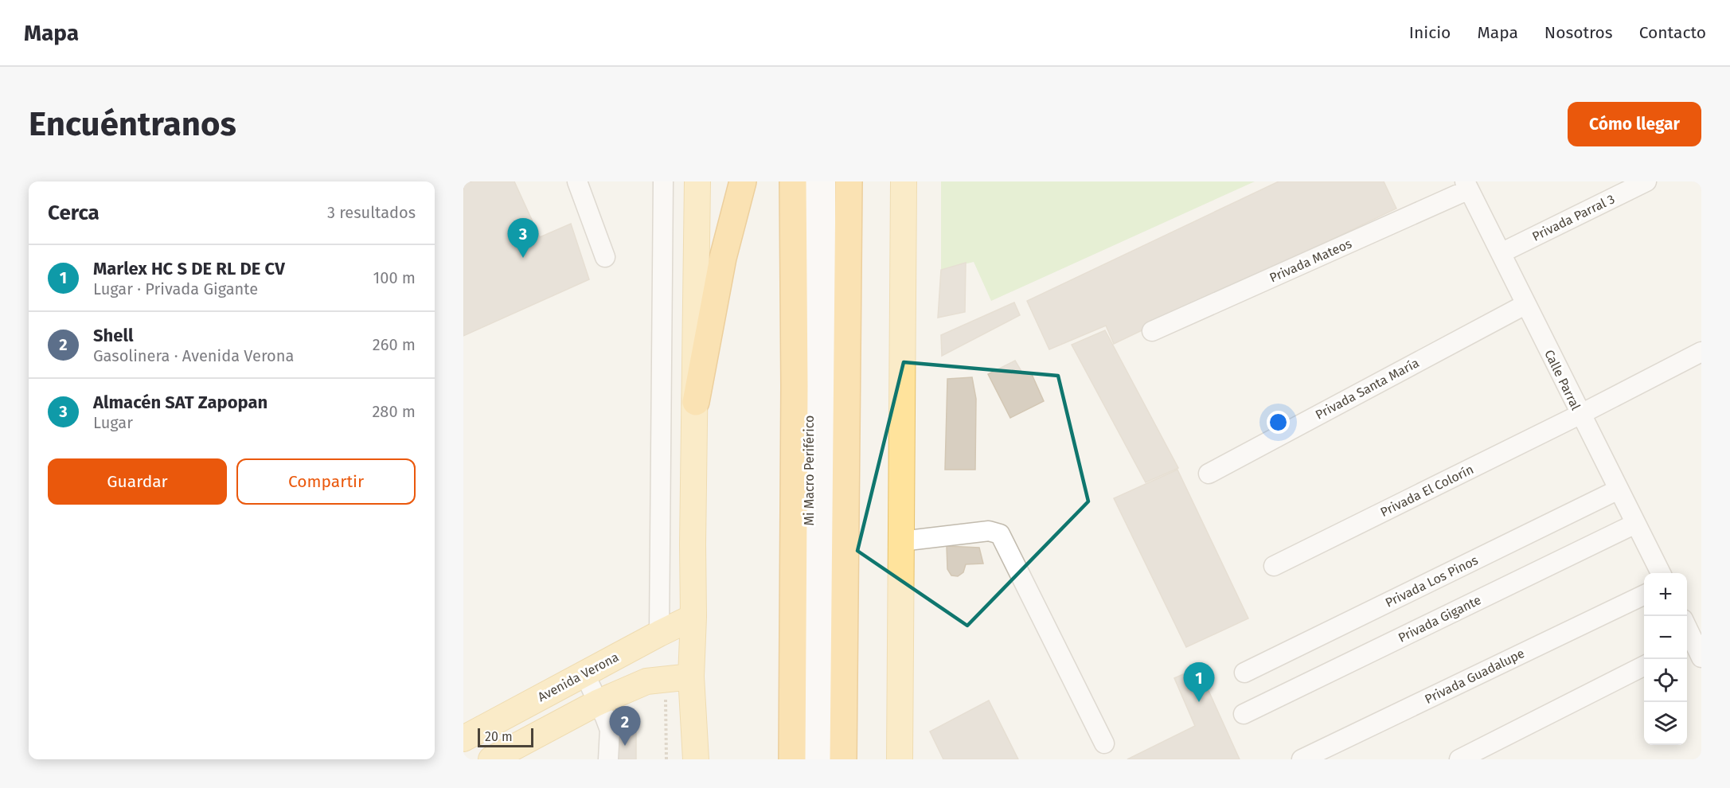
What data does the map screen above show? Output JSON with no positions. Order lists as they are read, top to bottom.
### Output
{
  "streets": {
    "main road": ["Avenida Verona"],
    "street": [
      "Privada Parral 3",
      "Privada Mateos",
      "Calle Parral",
      "Privada Santa María",
      "Mi Macro Periférico",
      "Privada El Colorín",
      "Privada Los Pinos",
      "Privada Gigante",
      "Privada Guadalupe"
    ]
  },
  "crossings": [
    ["Privada Parral 3", "Calle Parral"],
    ["Privada Mateos", "Calle Parral"],
    ["Calle Parral", "Privada Santa María"],
    ["Calle Parral", "Privada El Colorín"],
    ["Calle Parral", "Privada Los Pinos"],
    ["Calle Parral", "Privada Gigante"]
  ],
  "scale_bar": "20 m",
  "page": {
    "header": "Mapa",
    "nav": [
      "Inicio",
      "Mapa",
      "Nosotros",
      "Contacto"
    ],
    "buttons": [
      "Cómo llegar",
      ["Guardar", "Compartir"]
    ],
    "title": "Encuéntranos",
    "heading": ["Cerca", "3 resultados"],
    "pins": ["3", "1", "2"],
    "list": [
      {
        "mark": "1",
        "name": "Marlex HC S DE RL DE CV",
        "note": "Lugar · Privada Gigante",
        "value": "100 m"
      },
      {
        "mark": "2",
        "name": "Shell",
        "note": "Gasolinera · Avenida Verona",
        "value": "260 m"
      },
      {
        "mark": "3",
        "name": "Almacén SAT Zapopan",
        "note": "Lugar",
        "value": "280 m"
      }
    ],
    "map_buttons": ["+", "−"],
    "scale": "20 m"
  }
}
